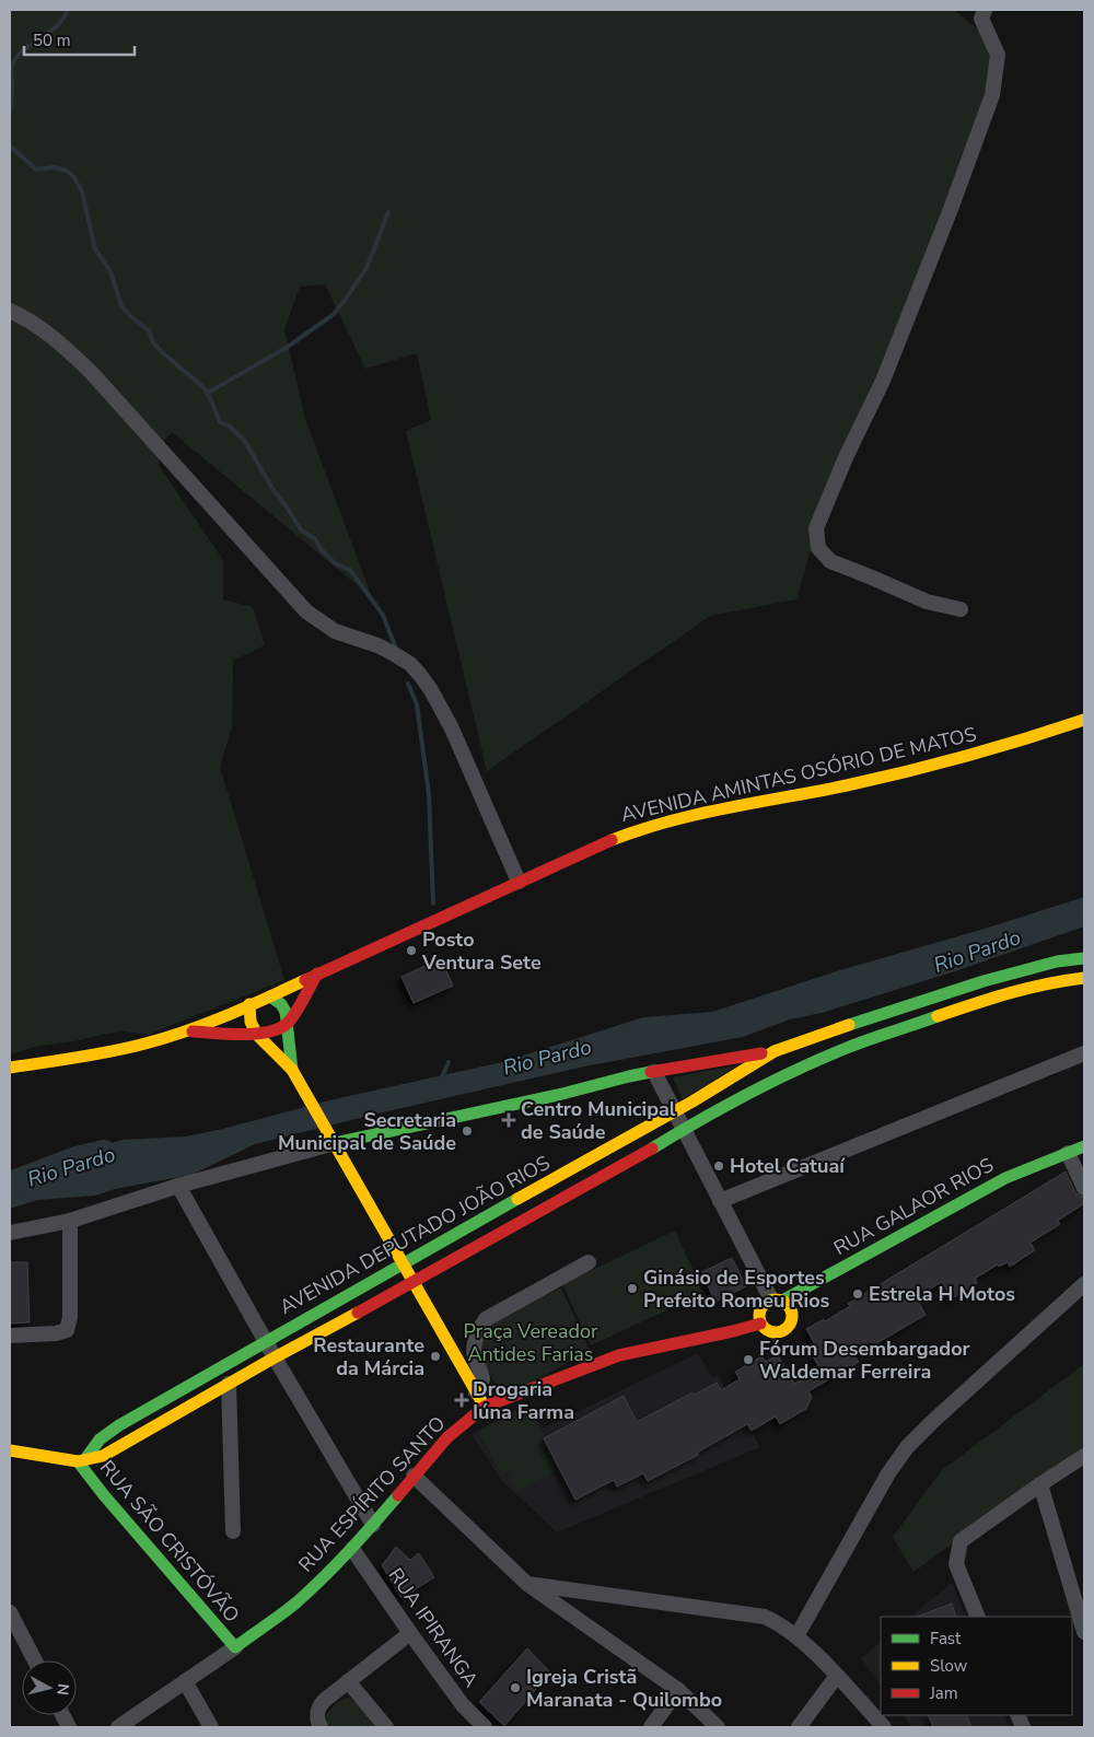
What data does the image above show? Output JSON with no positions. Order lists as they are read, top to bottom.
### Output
{
  "streets": {
    "street": [
      "AVENIDA AMINTAS OSÓRIO DE MATOS",
      "RUA GALAOR RIOS",
      "AVENIDA DEPUTADO JOÃO RIOS",
      "RUA ESPÍRITO SANTO",
      "RUA SÃO CRISTÓVÃO",
      "RUA IPIRANGA"
    ]
  },
  "crossings": [
    ["AVENIDA DEPUTADO JOÃO RIOS", "RUA SÃO CRISTÓVÃO"],
    ["RUA ESPÍRITO SANTO", "RUA SÃO CRISTÓVÃO"],
    ["RUA ESPÍRITO SANTO", "RUA IPIRANGA"]
  ],
  "water": ["Rio Pardo"],
  "parks": ["Praça Vereador Antides Farias"],
  "places": {
    "other": [
      "Posto Ventura Sete",
      "Secretaria Municipal de Saúde",
      "Hotel Catuaí",
      "Ginásio de Esportes Prefeito Romeu Rios",
      "Estrela H Motos",
      "Restaurante da Márcia",
      "Fórum Desembargador Waldemar Ferreira",
      "Igreja Cristã Maranata - Quilombo"
    ],
    "health": ["Centro Municipal de Saúde", "Drogaria Iúna Farma"]
  },
  "legend": ["Fast", "Slow", "Jam"],
  "scale_bar": "50 m",
  "north": "right"
}
